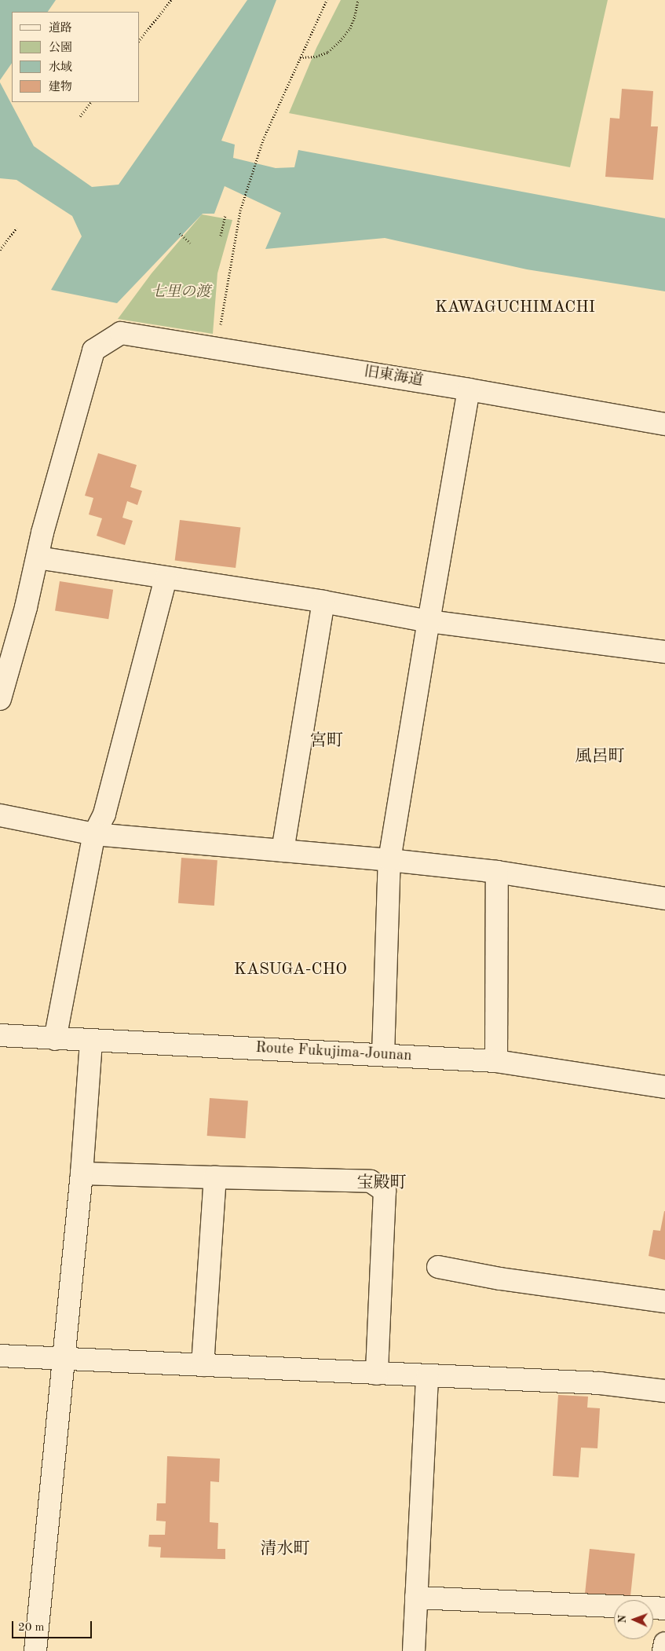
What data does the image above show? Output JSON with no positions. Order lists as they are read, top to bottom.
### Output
{
  "streets": {
    "street": ["旧東海道", "Route Fukujima-Jounan"]
  },
  "districts": [
    "KAWAGUCHIMACHI",
    "宮町",
    "風呂町",
    "KASUGA-CHO",
    "宝殿町",
    "清水町"
  ],
  "parks": ["七里の渡"],
  "legend": [
    "道路",
    "公園",
    "水域",
    "建物"
  ],
  "scale_bar": "20 m",
  "north": "left"
}
